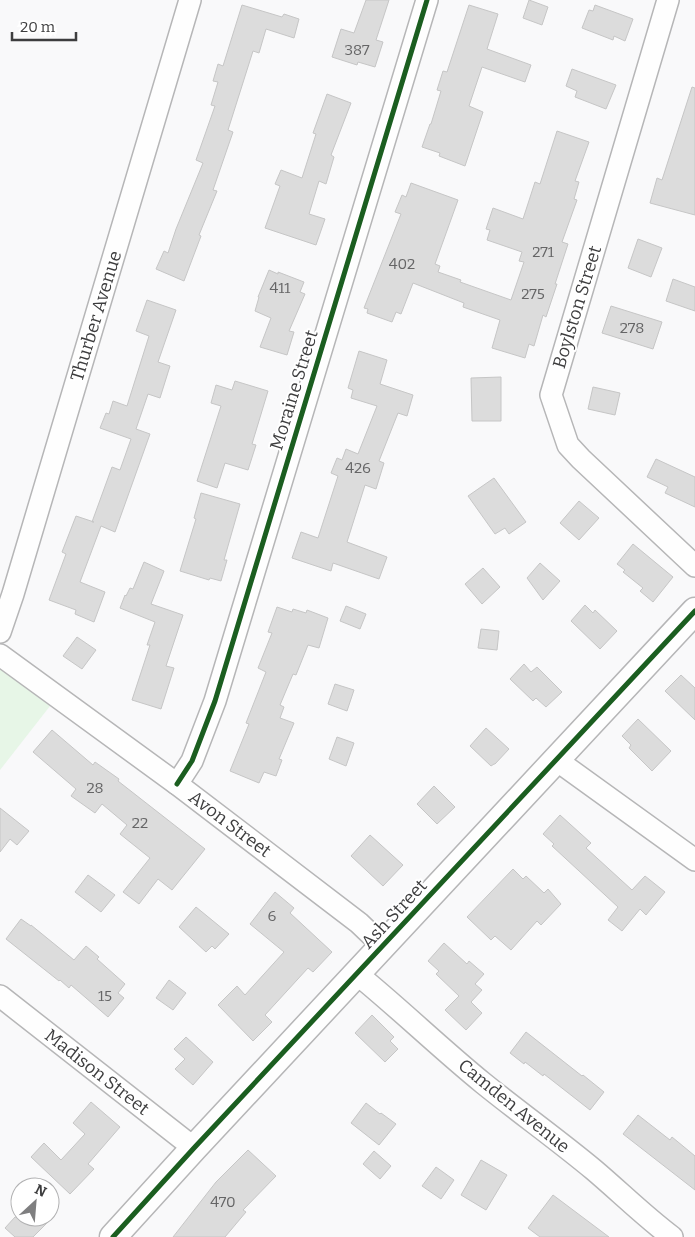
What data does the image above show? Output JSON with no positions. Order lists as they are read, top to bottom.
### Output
{
  "streets": {
    "street": [
      "Boylston Street",
      "Thurber Avenue",
      "Moraine Street",
      "Avon Street",
      "Ash Street",
      "Madison Street",
      "Camden Avenue"
    ]
  },
  "crossings": [
    ["Moraine Street", "Avon Street"],
    ["Avon Street", "Ash Street"],
    ["Ash Street", "Madison Street"],
    ["Ash Street", "Camden Avenue"]
  ],
  "house_numbers": [
    "387",
    "271",
    "402",
    "411",
    "275",
    "278",
    "426",
    "28",
    "22",
    "6",
    "15",
    "470"
  ],
  "scale_bar": "20 m",
  "north": "top right"
}
